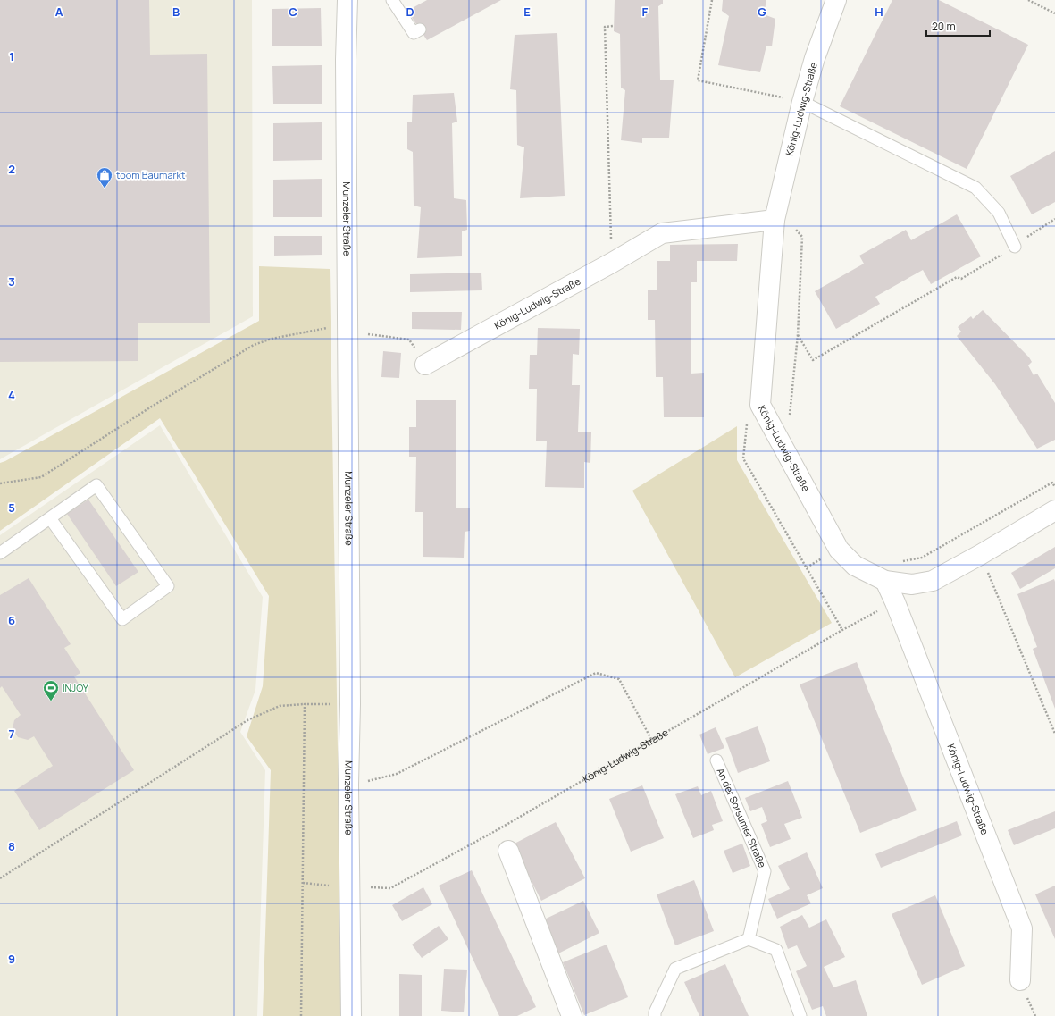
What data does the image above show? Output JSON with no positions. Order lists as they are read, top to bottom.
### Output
{
  "streets": {
    "street": ["König-Ludwig-Straße", "Munzeler Straße"],
    "lane": ["An der Sorsumer Straße"]
  },
  "crossings": [
    ["König-Ludwig-Straße", "Munzeler Straße"]
  ],
  "places": {
    "shop": ["toom Baumarkt"],
    "sports": ["INJOY"]
  },
  "scale_bar": "20 m",
  "grid": {
    "columns": [
      "A",
      "B",
      "C",
      "D",
      "E",
      "F",
      "G",
      "H"
    ],
    "rows": [
      "1",
      "2",
      "3",
      "4",
      "5",
      "6",
      "7",
      "8",
      "9"
    ]
  }
}
